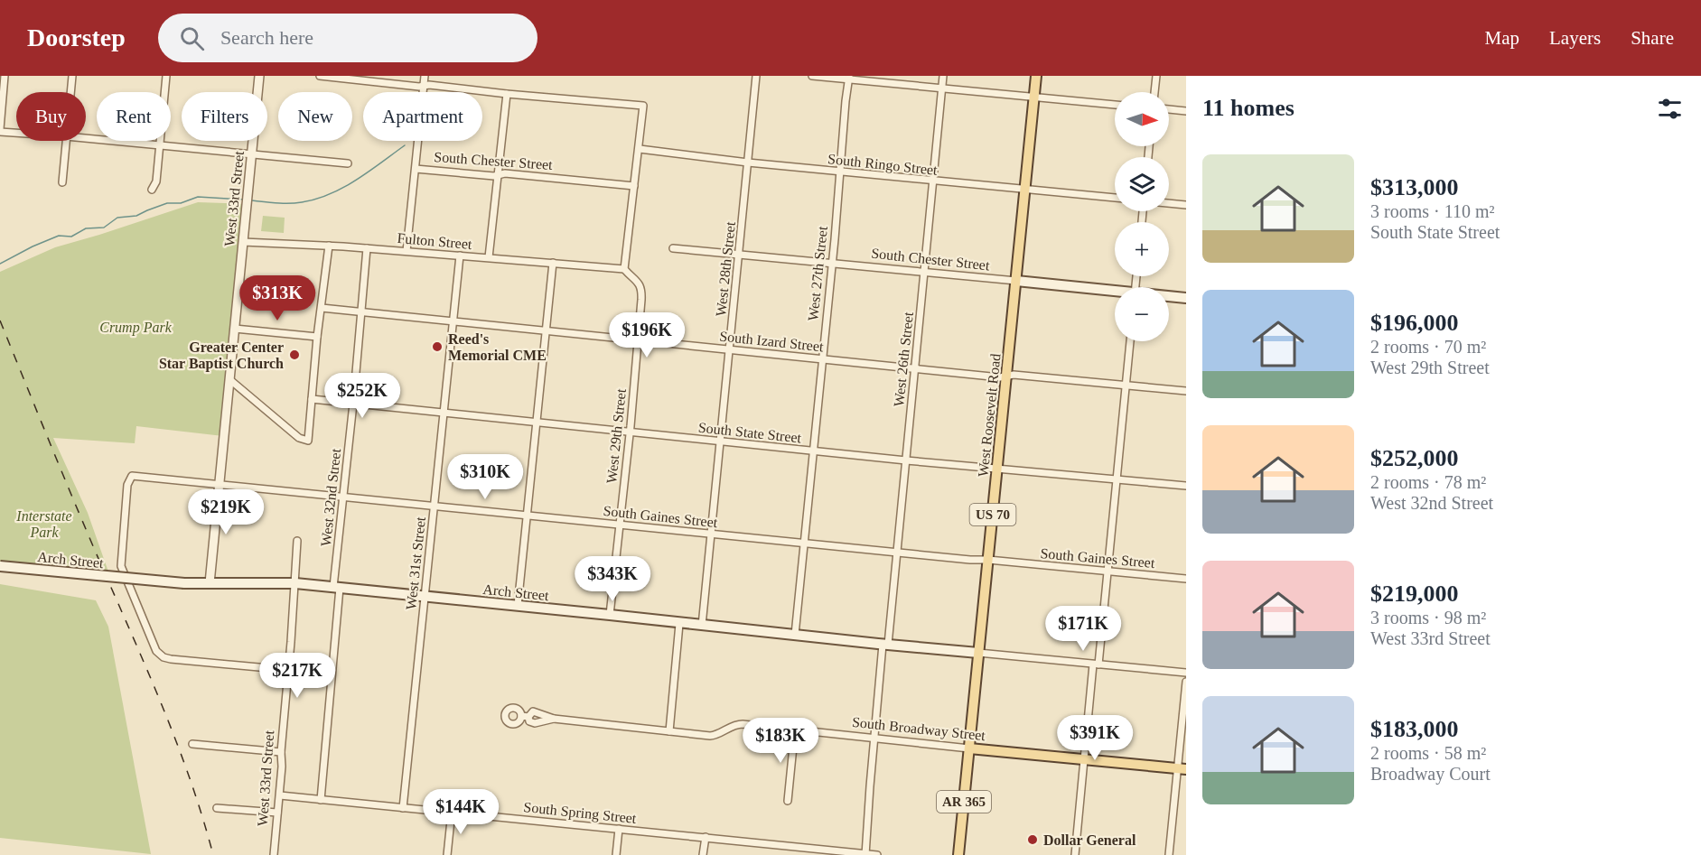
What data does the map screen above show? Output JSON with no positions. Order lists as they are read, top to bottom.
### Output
{
  "streets": {
    "main road": [
      "South Chester Street",
      "West Roosevelt Road",
      "US 70",
      "Arch Street",
      "South Broadway Street",
      "AR 365"
    ],
    "street": [
      "South Ringo Street",
      "West 33rd Street",
      "Fulton Street",
      "West 28th Street",
      "West 27th Street",
      "South Izard Street",
      "West 26th Street",
      "South State Street",
      "West 29th Street",
      "West 32nd Street",
      "South Gaines Street",
      "West 31st Street",
      "South Spring Street"
    ]
  },
  "crossings": [
    ["South Chester Street", "West 28th Street"],
    ["South Chester Street", "West 27th Street"],
    ["South Chester Street", "West 26th Street"],
    ["South Chester Street", "West Roosevelt Road"],
    ["South Ringo Street", "West 28th Street"],
    ["South Ringo Street", "West 27th Street"],
    ["South Ringo Street", "West 26th Street"],
    ["South Ringo Street", "West Roosevelt Road"],
    ["West 33rd Street", "Fulton Street"],
    ["West 33rd Street", "South Gaines Street"],
    ["West 33rd Street", "Arch Street"],
    ["West 33rd Street", "South Spring Street"],
    ["Fulton Street", "West 29th Street"],
    ["Fulton Street", "West 32nd Street"],
    ["Fulton Street", "West 31st Street"],
    ["West 28th Street", "South Izard Street"],
    ["West 28th Street", "South State Street"],
    ["West 28th Street", "South Gaines Street"],
    ["West 28th Street", "Arch Street"],
    ["West 27th Street", "South Izard Street"],
    ["West 27th Street", "South State Street"],
    ["West 27th Street", "South Gaines Street"],
    ["West 27th Street", "Arch Street"],
    ["South Izard Street", "West 26th Street"],
    ["South Izard Street", "West Roosevelt Road"],
    ["South Izard Street", "West 29th Street"],
    ["South Izard Street", "West 32nd Street"],
    ["South Izard Street", "West 31st Street"],
    ["West 26th Street", "South State Street"],
    ["West 26th Street", "South Gaines Street"],
    ["West 26th Street", "Arch Street"],
    ["West 26th Street", "South Broadway Street"],
    ["West 26th Street", "South Spring Street"],
    ["West Roosevelt Road", "South State Street"],
    ["West Roosevelt Road", "South Gaines Street"],
    ["West Roosevelt Road", "Arch Street"],
    ["West Roosevelt Road", "South Broadway Street"],
    ["South State Street", "West 29th Street"],
    ["South State Street", "West 32nd Street"],
    ["South State Street", "West 31st Street"],
    ["West 29th Street", "South Gaines Street"],
    ["West 29th Street", "Arch Street"],
    ["West 32nd Street", "South Gaines Street"],
    ["West 32nd Street", "Arch Street"],
    ["West 32nd Street", "South Spring Street"],
    ["South Gaines Street", "West 31st Street"],
    ["Arch Street", "West 31st Street"],
    ["West 31st Street", "South Spring Street"]
  ],
  "parks": ["Crump Park", "Interstate Park"],
  "places": ["Reed's Memorial CME", "Greater Center Star Baptist Church", "Dollar General"],
  "north": "right",
  "page": {
    "header": "Doorstep",
    "search": "Search here",
    "nav": ["Map", "Layers", "Share"],
    "heading": "11 homes",
    "map_buttons": ["+", "−"],
    "chip": [
      "Buy",
      "Rent",
      "Filters",
      "New",
      "Apartment"
    ],
    "list": [
      {
        "name": "$313,000",
        "note": "3 rooms · 110 m² · South State Street"
      },
      {
        "name": "$196,000",
        "note": "2 rooms · 70 m² · West 29th Street"
      },
      {
        "name": "$252,000",
        "note": "2 rooms · 78 m² · West 32nd Street"
      },
      {
        "name": "$219,000",
        "note": "3 rooms · 98 m² · West 33rd Street"
      },
      {
        "name": "$183,000",
        "note": "2 rooms · 58 m² · Broadway Court"
      }
    ],
    "price": [
      "$313K",
      "$196K",
      "$252K",
      "$310K",
      "$219K",
      "$343K",
      "$171K",
      "$217K",
      "$391K",
      "$183K",
      "$144K"
    ]
  }
}
